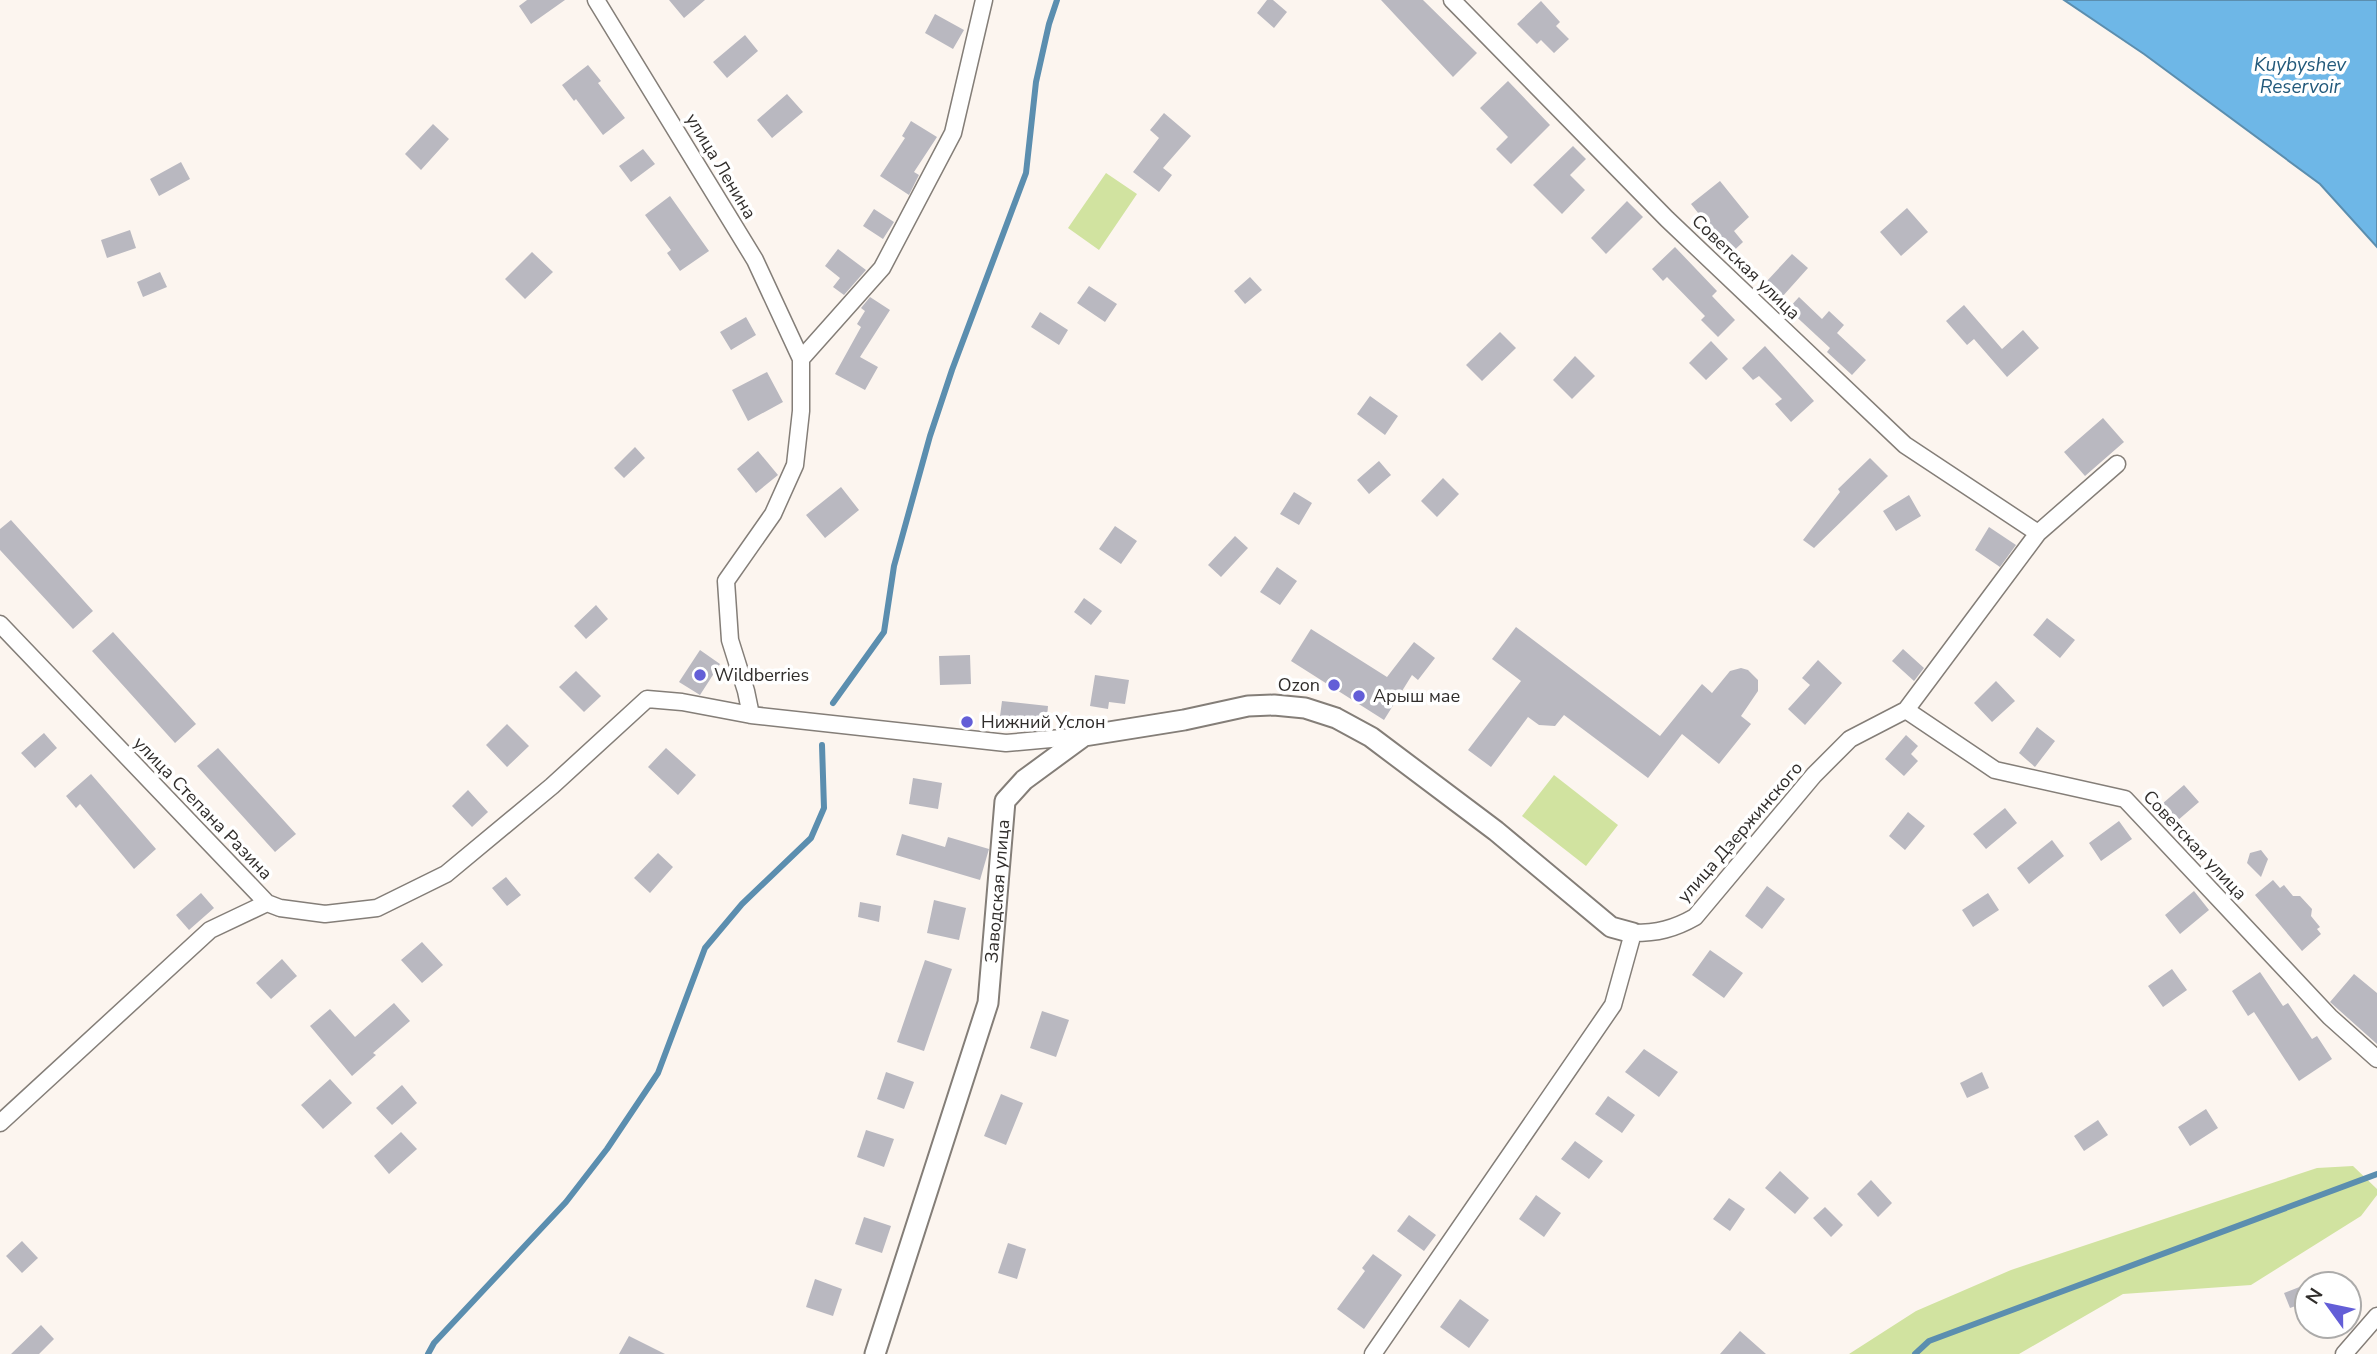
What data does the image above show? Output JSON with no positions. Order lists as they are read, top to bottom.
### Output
{
  "streets": {
    "street": [
      "улица Ленина",
      "Советская улица",
      "улица Степана Разина",
      "улица Дзержинского",
      "Заводская улица"
    ]
  },
  "crossings": [
    ["Советская улица", "улица Дзержинского"],
    ["улица Дзержинского", "Заводская улица"]
  ],
  "water": ["Kuybyshev Reservoir"],
  "places": [
    "Wildberries",
    "Ozon",
    "Арыш мае",
    "Нижний Услон"
  ],
  "north": "top left"
}
